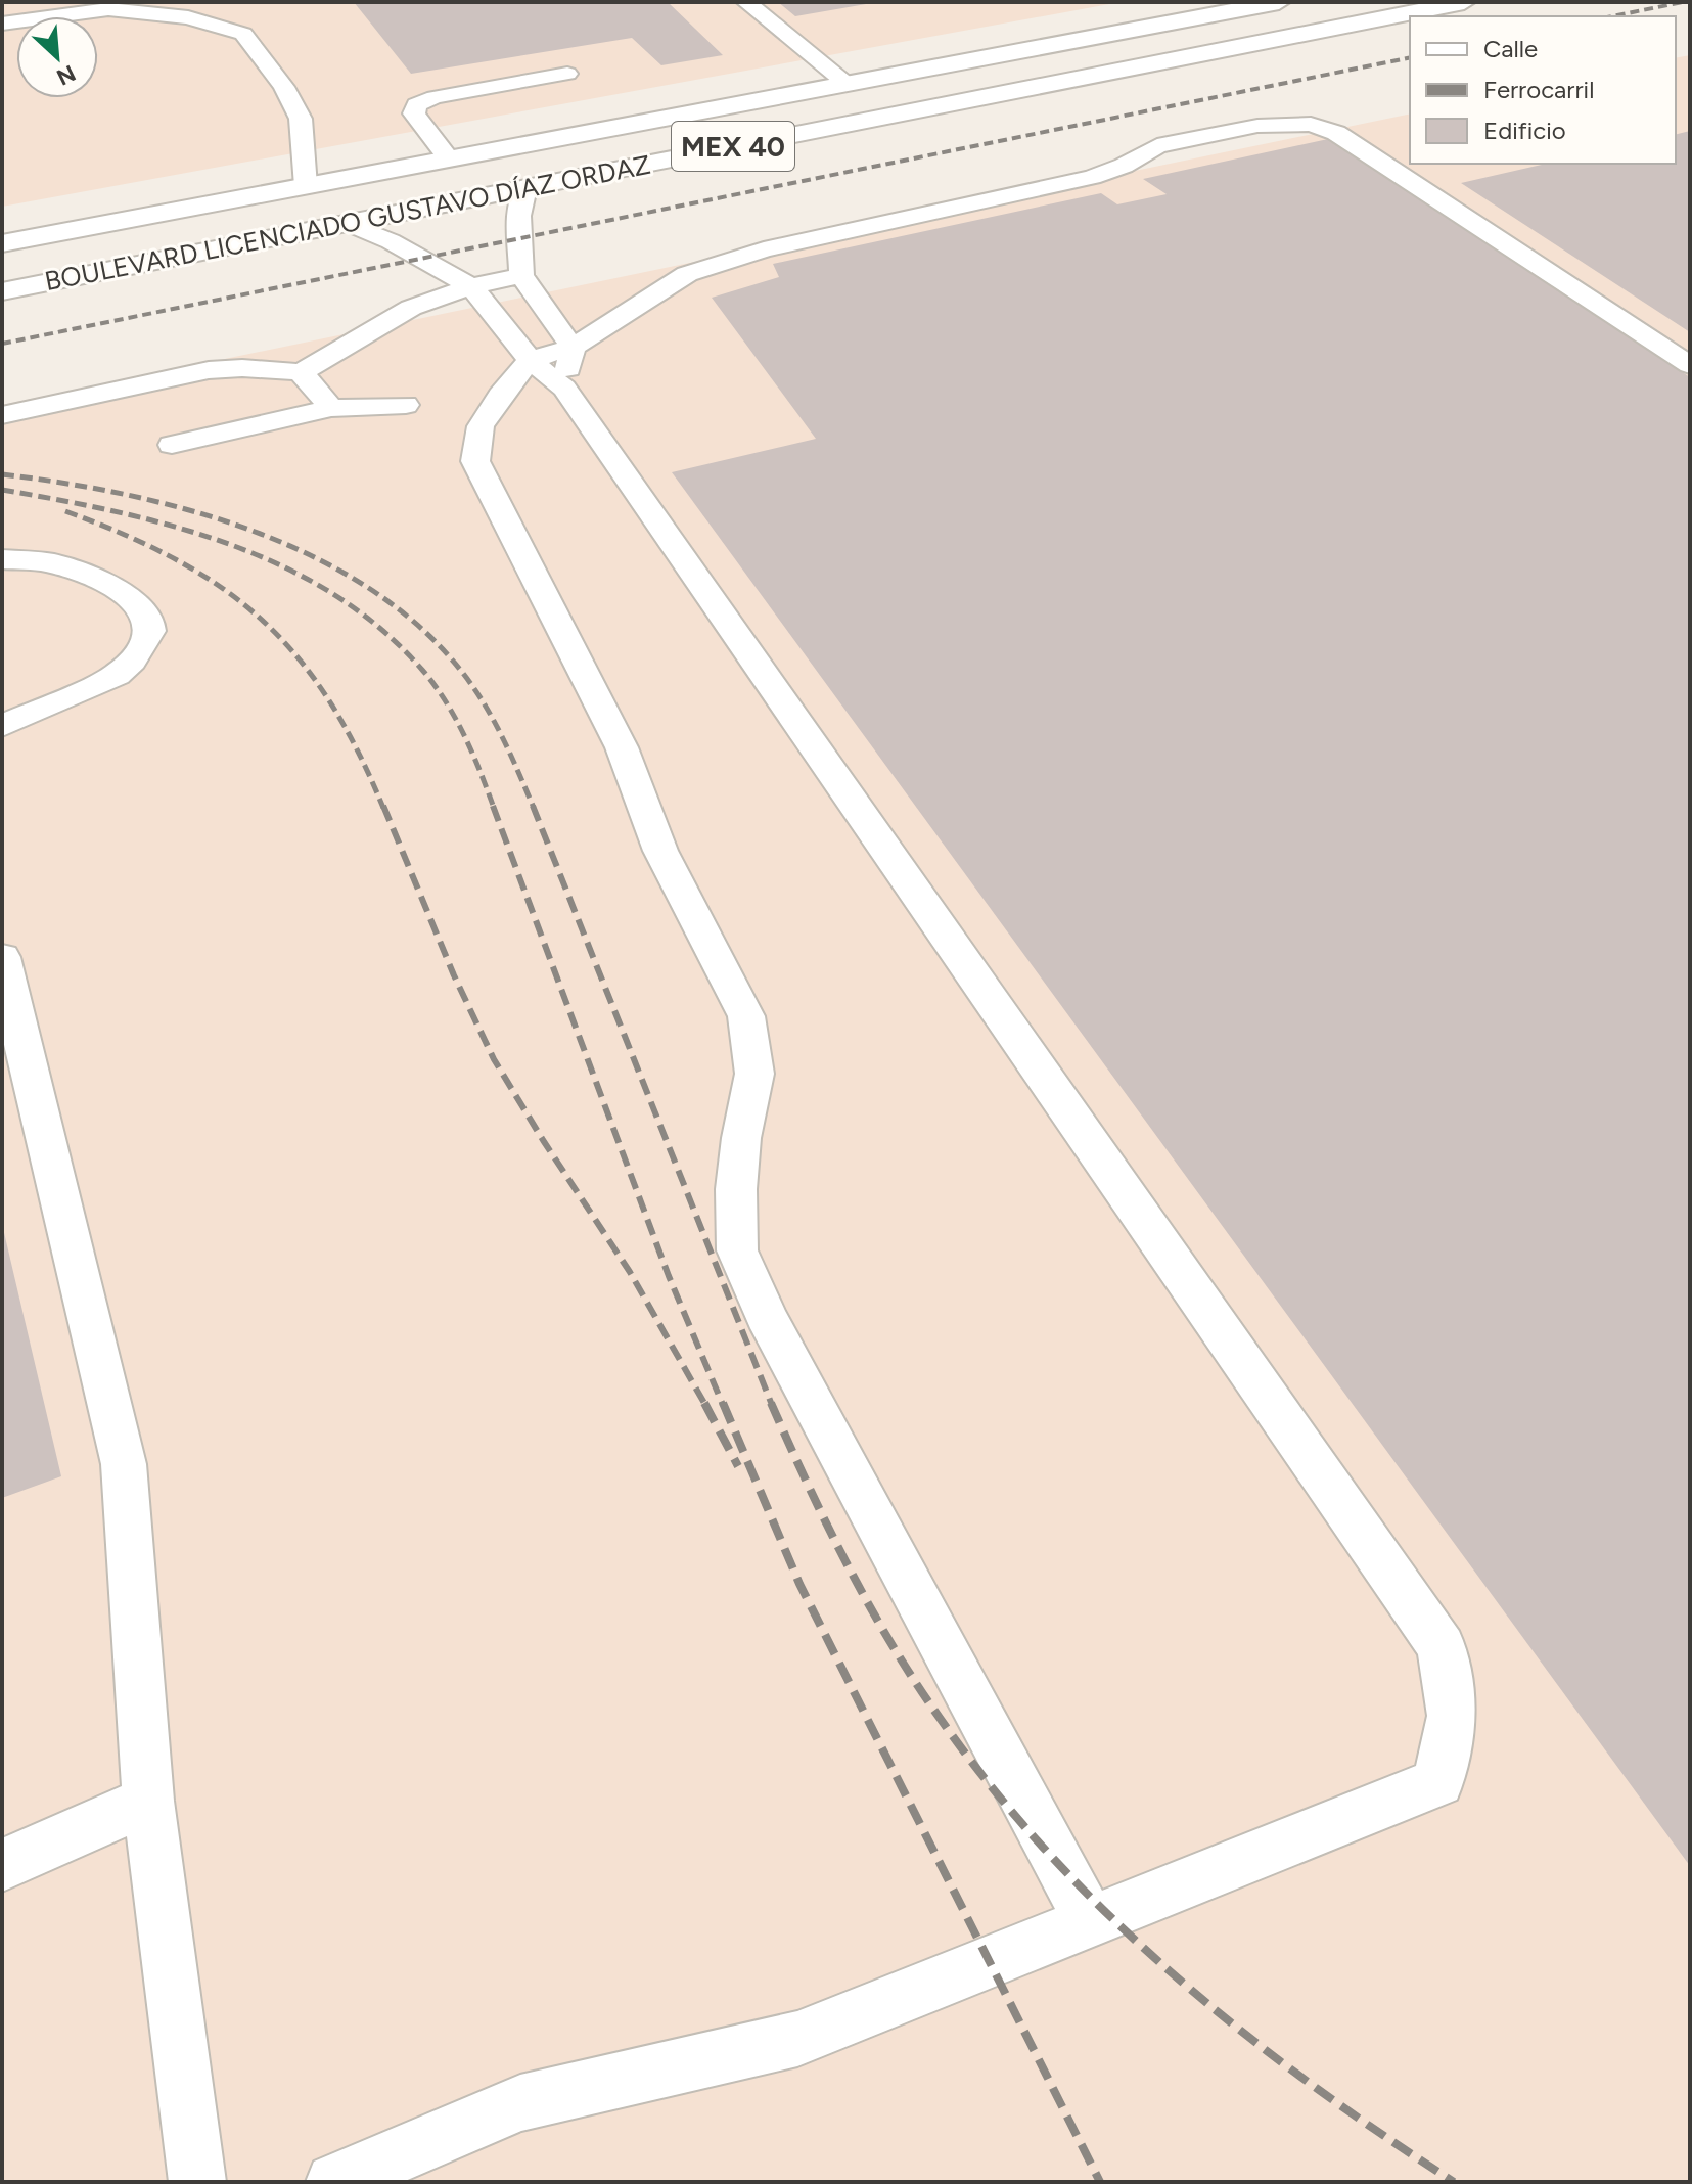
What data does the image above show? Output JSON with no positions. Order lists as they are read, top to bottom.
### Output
{
  "streets": {
    "main road": ["MEX 40", "BOULEVARD LICENCIADO GUSTAVO DÍAZ ORDAZ"]
  },
  "legend": ["Calle", "Ferrocarril", "Edificio"],
  "north": "bottom right"
}
